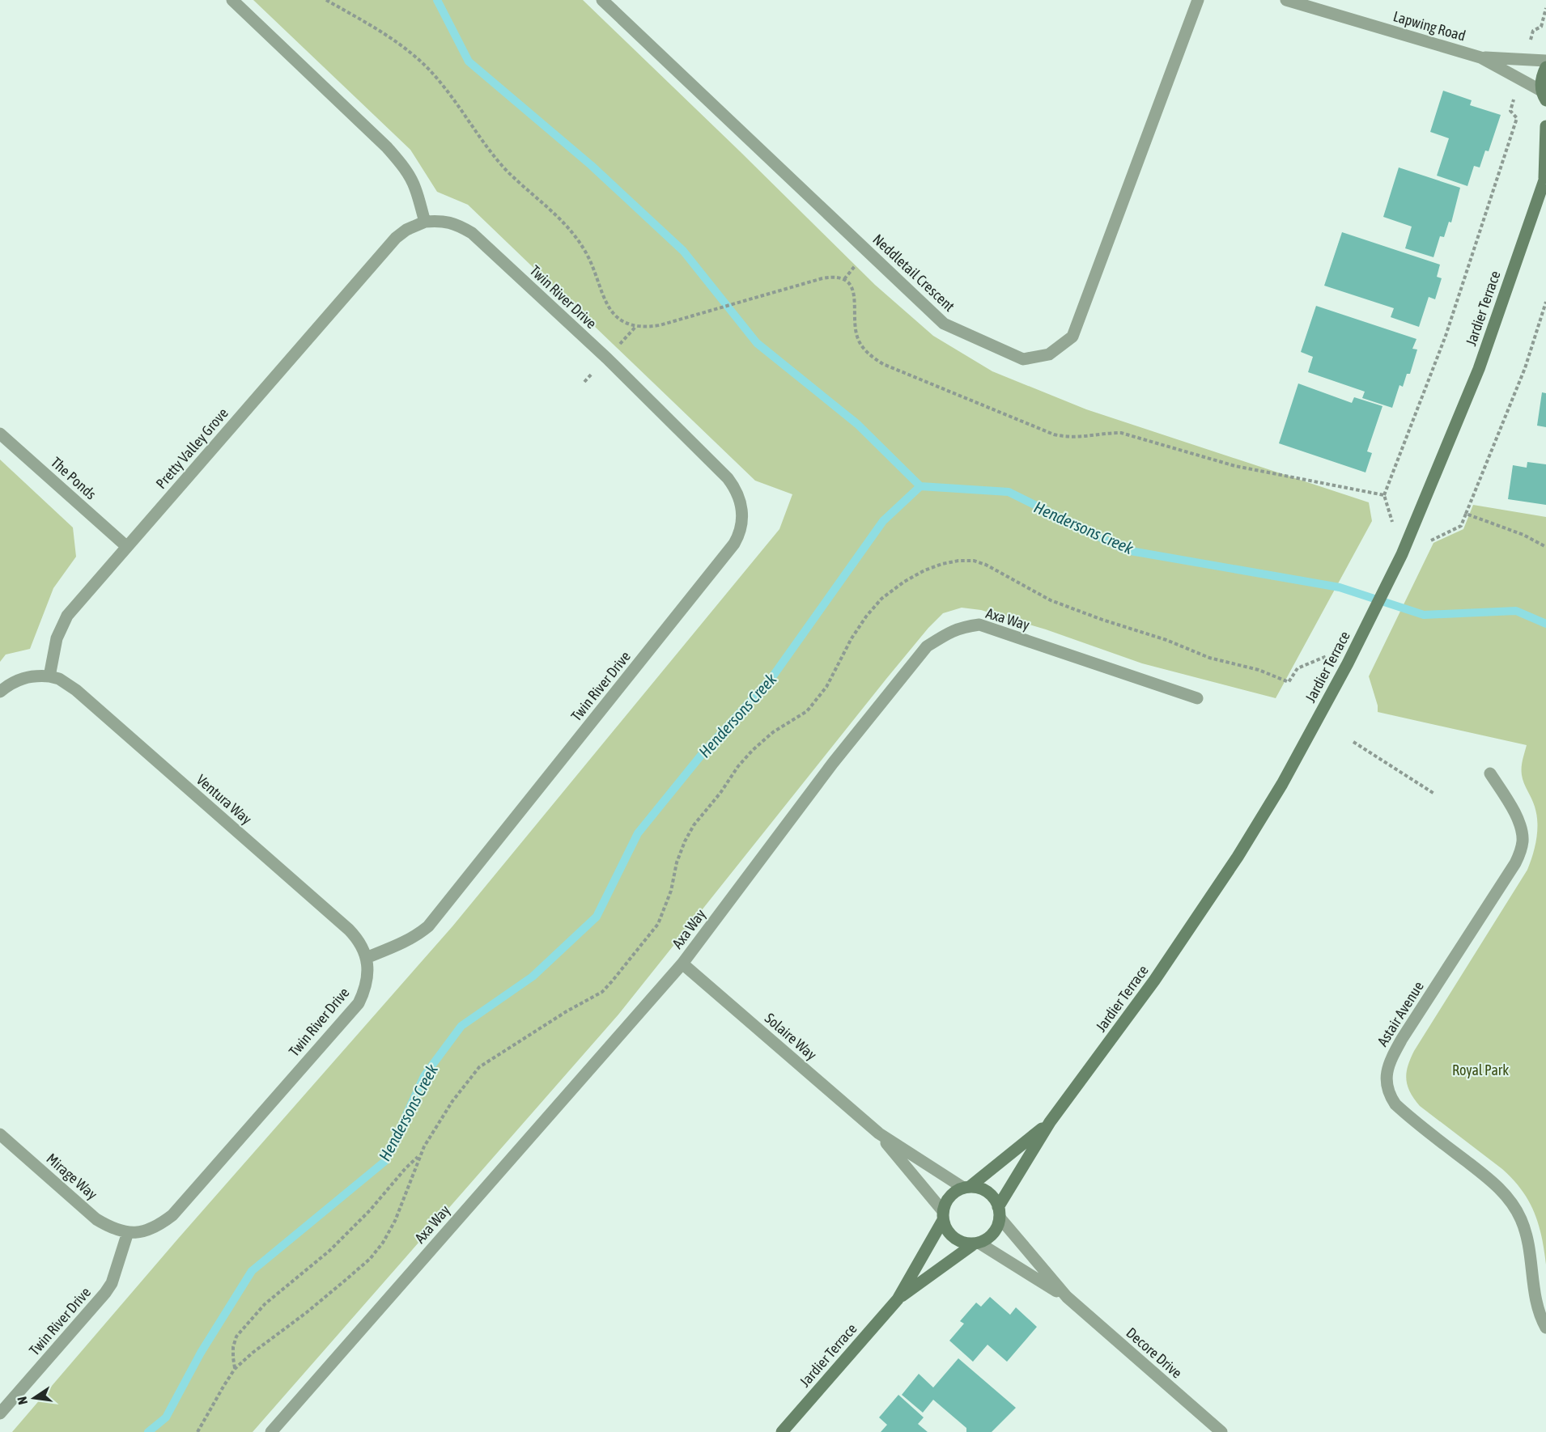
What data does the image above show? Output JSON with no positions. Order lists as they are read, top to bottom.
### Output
{
  "streets": {
    "street": [
      "Lapwing Road",
      "Neddletail Crescent",
      "Twin River Drive",
      "Jardier Terrace",
      "Pretty Valley Grove",
      "The Ponds",
      "Axa Way",
      "Ventura Way",
      "Astair Avenue",
      "Solaire Way",
      "Mirage Way",
      "Decore Drive"
    ]
  },
  "crossings": [
    ["Twin River Drive", "Pretty Valley Grove"],
    ["Twin River Drive", "Ventura Way"],
    ["Twin River Drive", "Mirage Way"],
    ["Jardier Terrace", "Solaire Way"],
    ["Jardier Terrace", "Decore Drive"],
    ["Pretty Valley Grove", "The Ponds"],
    ["Pretty Valley Grove", "Ventura Way"],
    ["Axa Way", "Solaire Way"],
    ["Solaire Way", "Decore Drive"]
  ],
  "water": ["Hendersons Creek"],
  "parks": ["Royal Park"],
  "north": "left"
}
